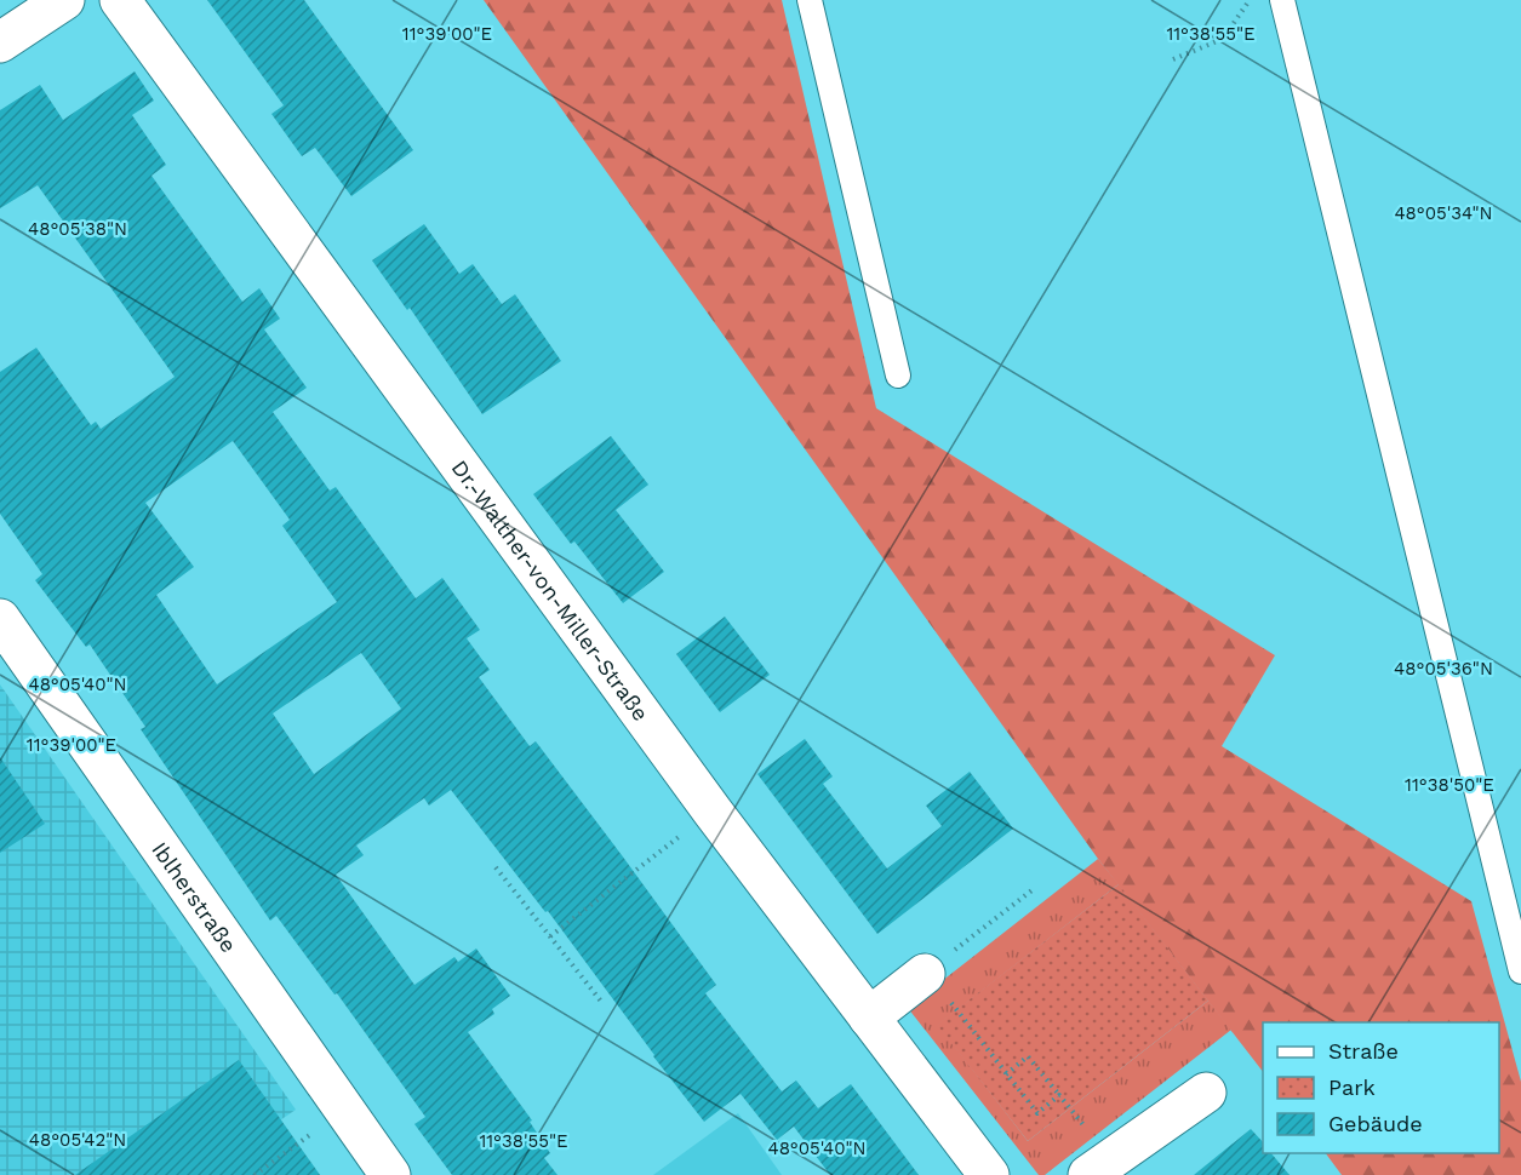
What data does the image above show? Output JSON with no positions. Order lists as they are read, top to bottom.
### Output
{
  "streets": {
    "street": ["Dr.-Walther-von-Miller-Straße", "Iblherstraße"]
  },
  "legend": ["Straße", "Park", "Gebäude"],
  "coordinates": [
    "11°38'55\"E",
    "11°39'00\"E",
    "48°05'34\"N",
    "48°05'38\"N",
    "48°05'36\"N",
    "48°05'40\"N",
    "11°38'50\"E",
    "48°05'42\"N"
  ]
}
